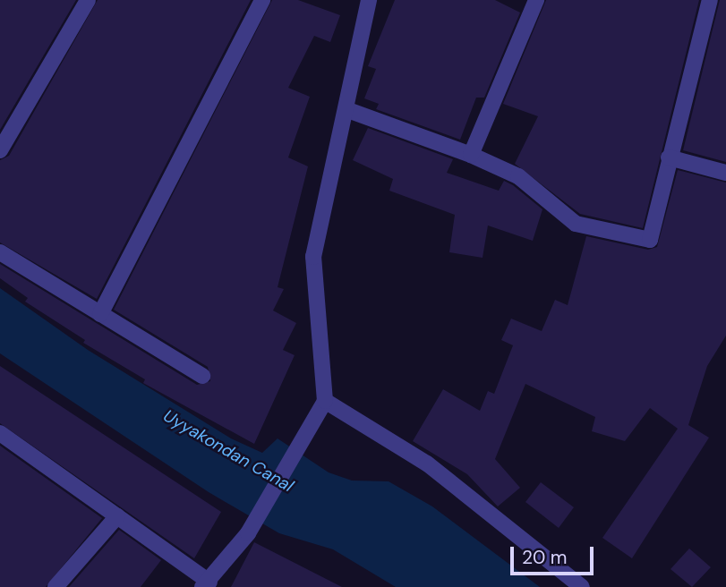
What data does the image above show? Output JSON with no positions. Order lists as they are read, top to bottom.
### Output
{
  "water": ["Uyyakondan Canal"],
  "scale_bar": "20 m"
}
